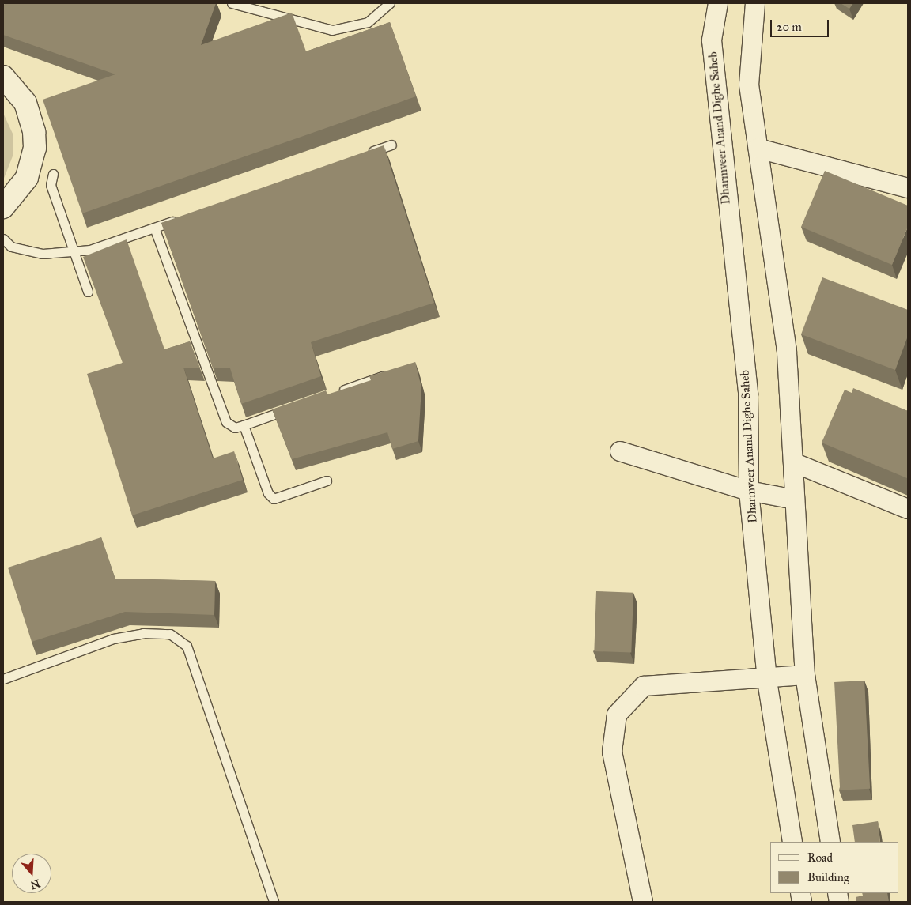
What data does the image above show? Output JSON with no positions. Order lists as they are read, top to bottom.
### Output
{
  "streets": {
    "street": ["Dharmveer Anand Dighe Saheb"]
  },
  "legend": ["Road", "Building"],
  "scale_bar": "20 m",
  "north": "bottom"
}
